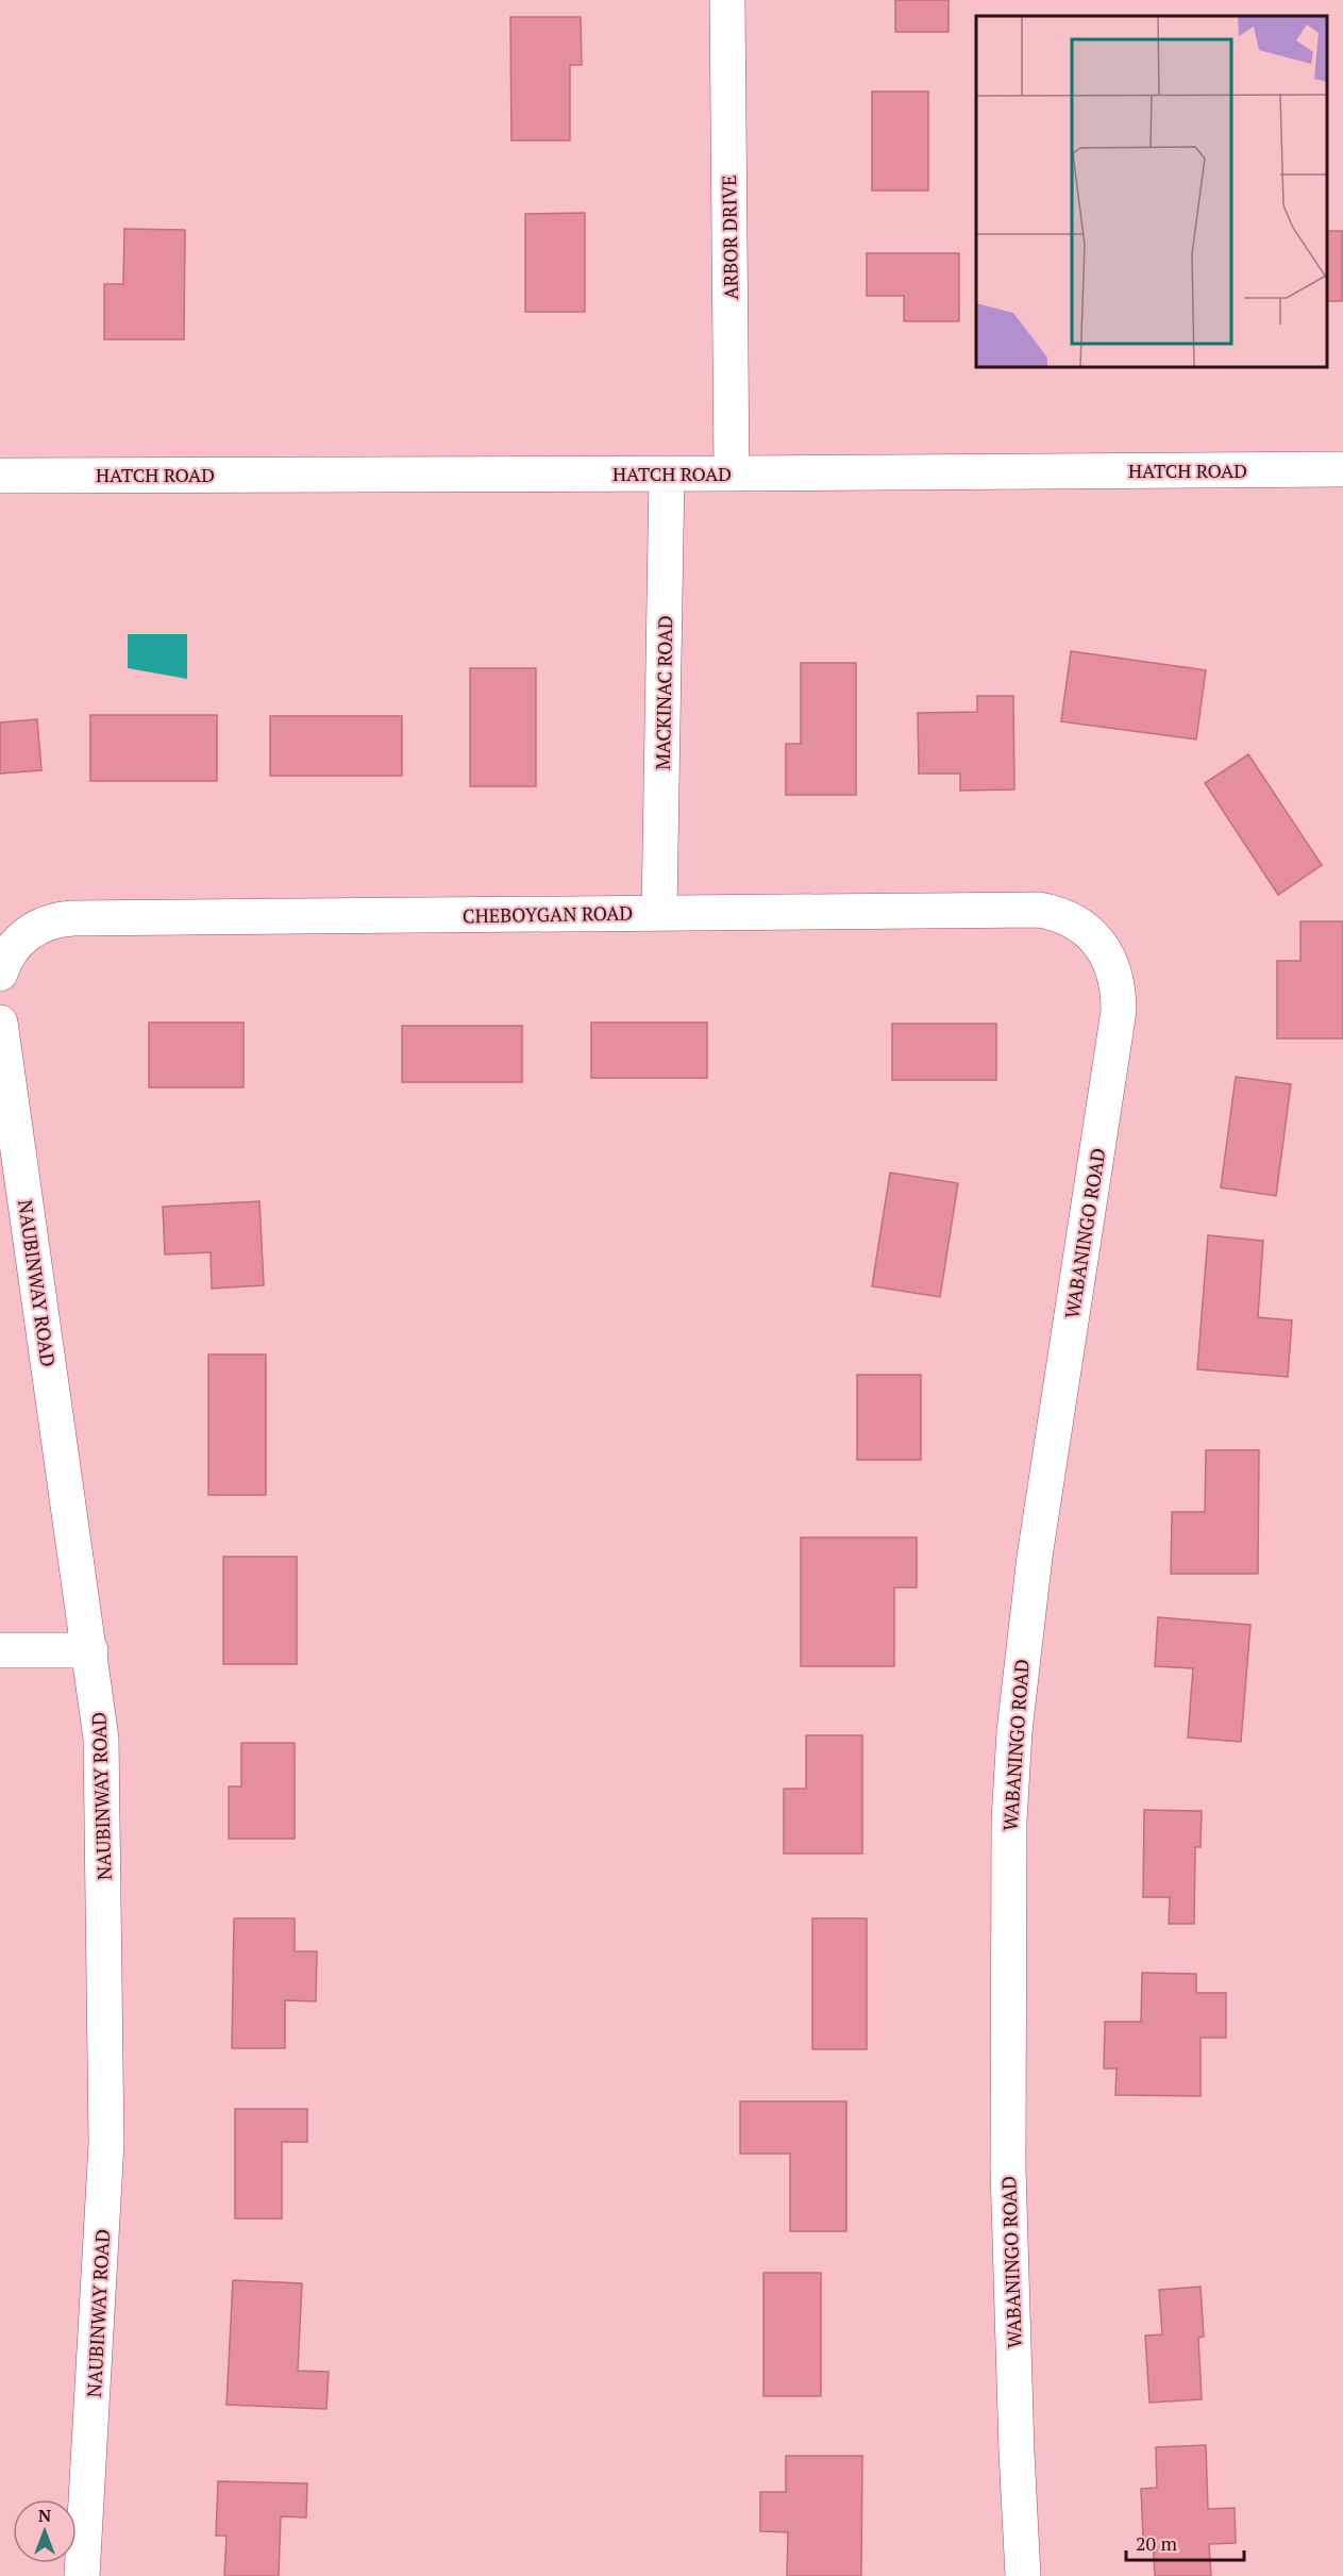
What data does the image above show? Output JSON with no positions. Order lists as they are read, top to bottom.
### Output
{
  "streets": {
    "street": [
      "ARBOR DRIVE",
      "HATCH ROAD",
      "MACKINAC ROAD",
      "CHEBOYGAN ROAD",
      "WABANINGO ROAD",
      "NAUBINWAY ROAD"
    ]
  },
  "crossings": [
    ["ARBOR DRIVE", "HATCH ROAD"],
    ["HATCH ROAD", "MACKINAC ROAD"],
    ["MACKINAC ROAD", "CHEBOYGAN ROAD"],
    ["CHEBOYGAN ROAD", "WABANINGO ROAD"]
  ],
  "scale_bar": "20 m",
  "north": "top"
}
